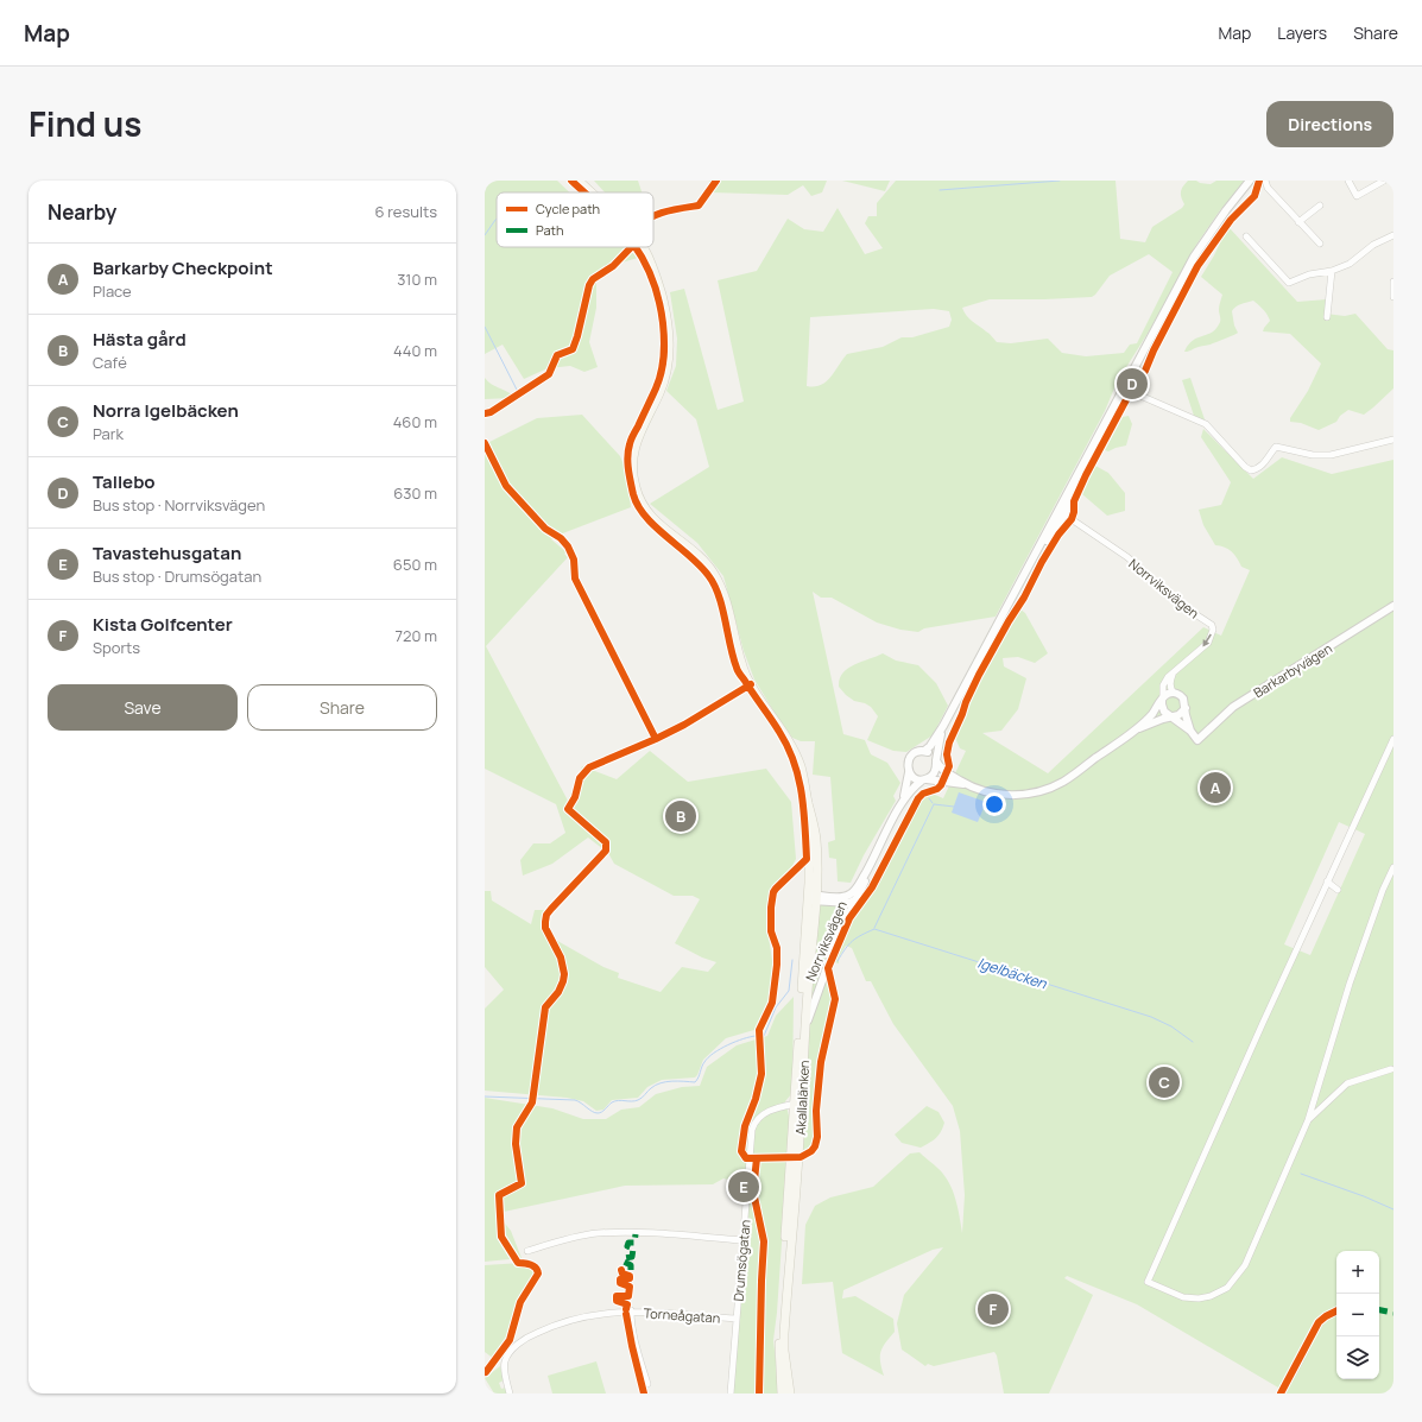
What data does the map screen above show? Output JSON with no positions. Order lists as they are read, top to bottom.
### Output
{
  "streets": {
    "main road": ["Akallalänken"],
    "street": [
      "Norrviksvägen",
      "Barkarbyvägen",
      "Drumsögatan",
      "Torneågatan"
    ]
  },
  "crossings": [
    ["Norrviksvägen", "Akallalänken"],
    ["Akallalänken", "Drumsögatan"],
    ["Drumsögatan", "Torneågatan"]
  ],
  "water": ["Igelbäcken"],
  "legend": ["Cycle path", "Path"],
  "page": {
    "header": "Map",
    "nav": ["Map", "Layers", "Share"],
    "title": "Find us",
    "buttons": [
      "Directions",
      ["Save", "Share"]
    ],
    "heading": ["Nearby", "6 results"],
    "list": [
      {
        "mark": "A",
        "name": "Barkarby Checkpoint",
        "note": "Place",
        "value": "310 m"
      },
      {
        "mark": "B",
        "name": "Hästa gård",
        "note": "Café",
        "value": "440 m"
      },
      {
        "mark": "C",
        "name": "Norra Igelbäcken",
        "note": "Park",
        "value": "460 m"
      },
      {
        "mark": "D",
        "name": "Tallebo",
        "note": "Bus stop · Norrviksvägen",
        "value": "630 m"
      },
      {
        "mark": "E",
        "name": "Tavastehusgatan",
        "note": "Bus stop · Drumsögatan",
        "value": "650 m"
      },
      {
        "mark": "F",
        "name": "Kista Golfcenter",
        "note": "Sports",
        "value": "720 m"
      }
    ],
    "pins": [
      "D",
      "A",
      "B",
      "C",
      "E",
      "F"
    ],
    "map_buttons": ["+", "−"]
  }
}
